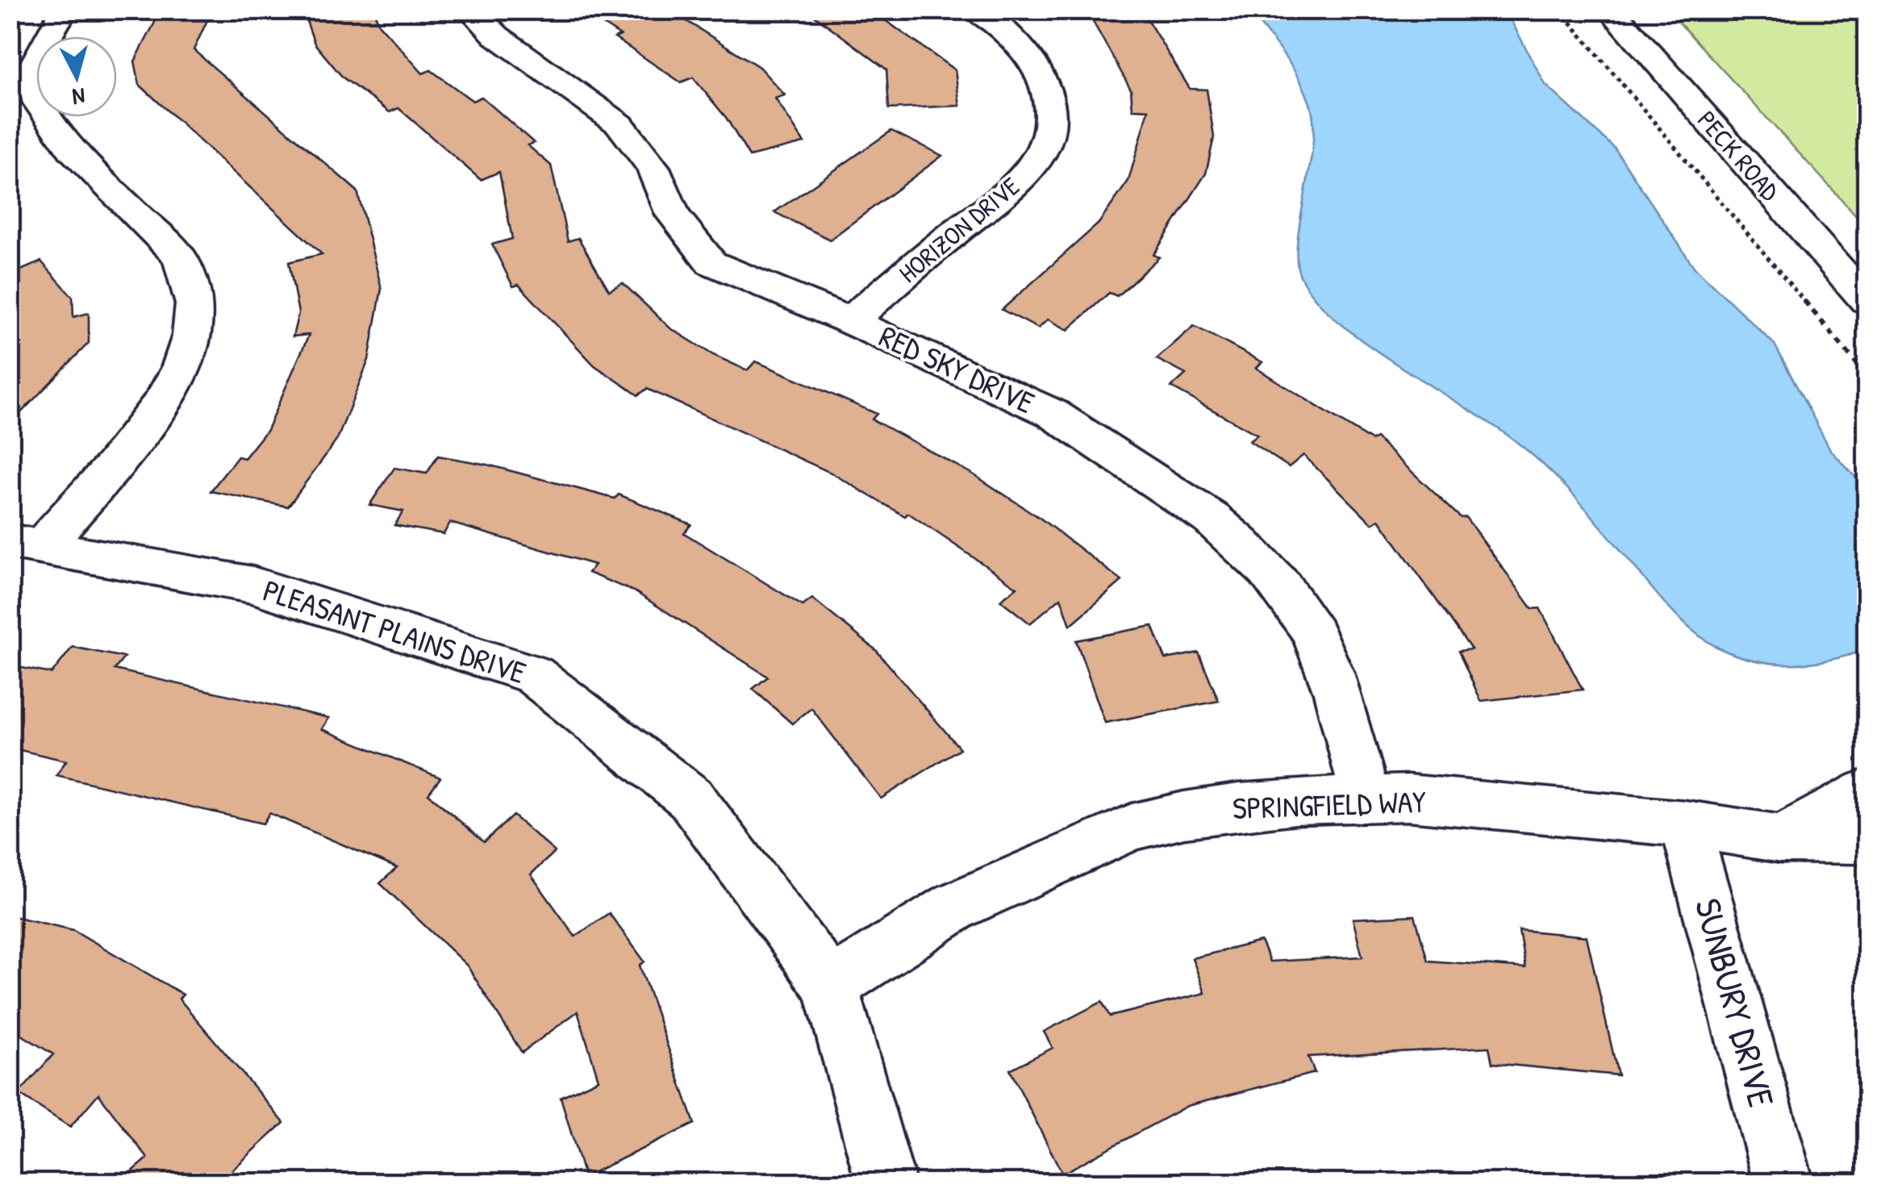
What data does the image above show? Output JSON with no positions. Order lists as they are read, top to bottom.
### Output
{
  "streets": {
    "street": [
      "PECK ROAD",
      "HORIZON DRIVE",
      "RED SKY DRIVE",
      "PLEASANT PLAINS DRIVE",
      "SPRINGFIELD WAY",
      "SUNBURY DRIVE"
    ]
  },
  "crossings": [
    ["HORIZON DRIVE", "RED SKY DRIVE"],
    ["RED SKY DRIVE", "SPRINGFIELD WAY"],
    ["PLEASANT PLAINS DRIVE", "SPRINGFIELD WAY"],
    ["SPRINGFIELD WAY", "SUNBURY DRIVE"]
  ],
  "north": "bottom"
}
